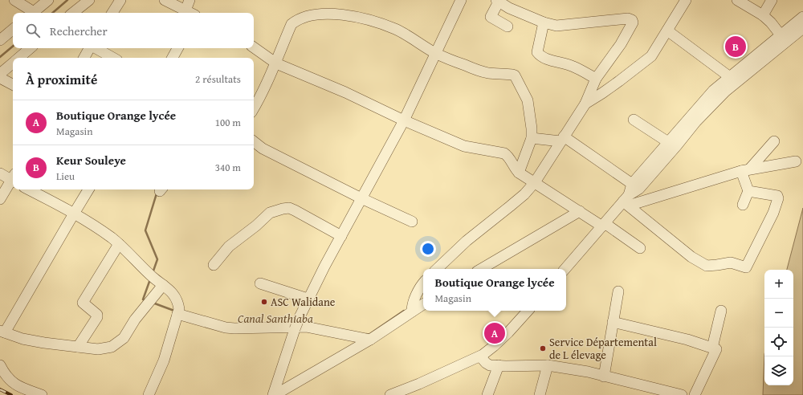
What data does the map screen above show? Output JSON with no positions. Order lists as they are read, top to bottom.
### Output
{
  "water": ["Canal Santhiaba"],
  "places": ["ASC Walidane", "Service Départemental de L élevage"],
  "page": {
    "search": "Rechercher",
    "pins": ["B", "A"],
    "heading": ["À proximité", "2 résultats"],
    "list": [
      {
        "mark": "A",
        "name": "Boutique Orange lycée",
        "note": "Magasin",
        "value": "100 m"
      },
      {
        "mark": "B",
        "name": "Keur Souleye",
        "note": "Lieu",
        "value": "340 m"
      }
    ],
    "popup": ["Boutique Orange lycée", "Magasin"],
    "map_buttons": ["+", "−"]
  }
}
